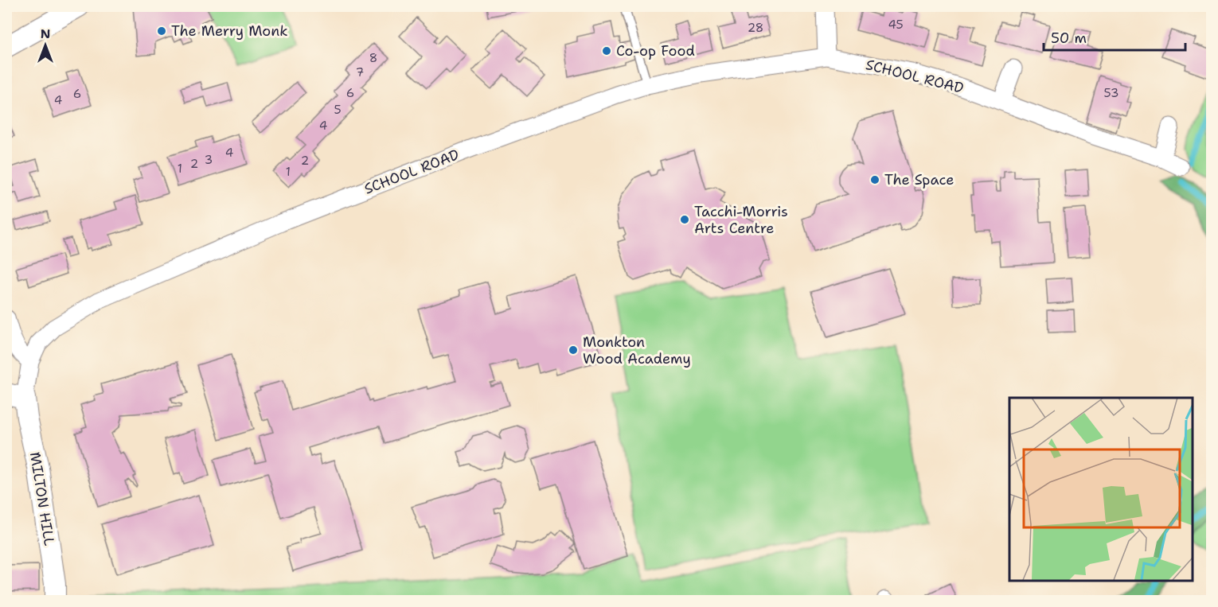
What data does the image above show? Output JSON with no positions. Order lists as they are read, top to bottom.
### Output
{
  "streets": {
    "street": ["SCHOOL ROAD", "MILTON HILL"]
  },
  "crossings": [
    ["SCHOOL ROAD", "MILTON HILL"]
  ],
  "places": [
    "The Merry Monk",
    "Co-op Food",
    "The Space",
    "Tacchi-Morris Arts Centre",
    "Monkton Wood Academy"
  ],
  "house_numbers": [
    "45",
    "28",
    "8",
    "7",
    "6",
    "53",
    "6",
    "4",
    "5",
    "4",
    "4",
    "3",
    "2",
    "2",
    "1",
    "1"
  ],
  "scale_bar": "50 m",
  "north": "top"
}
